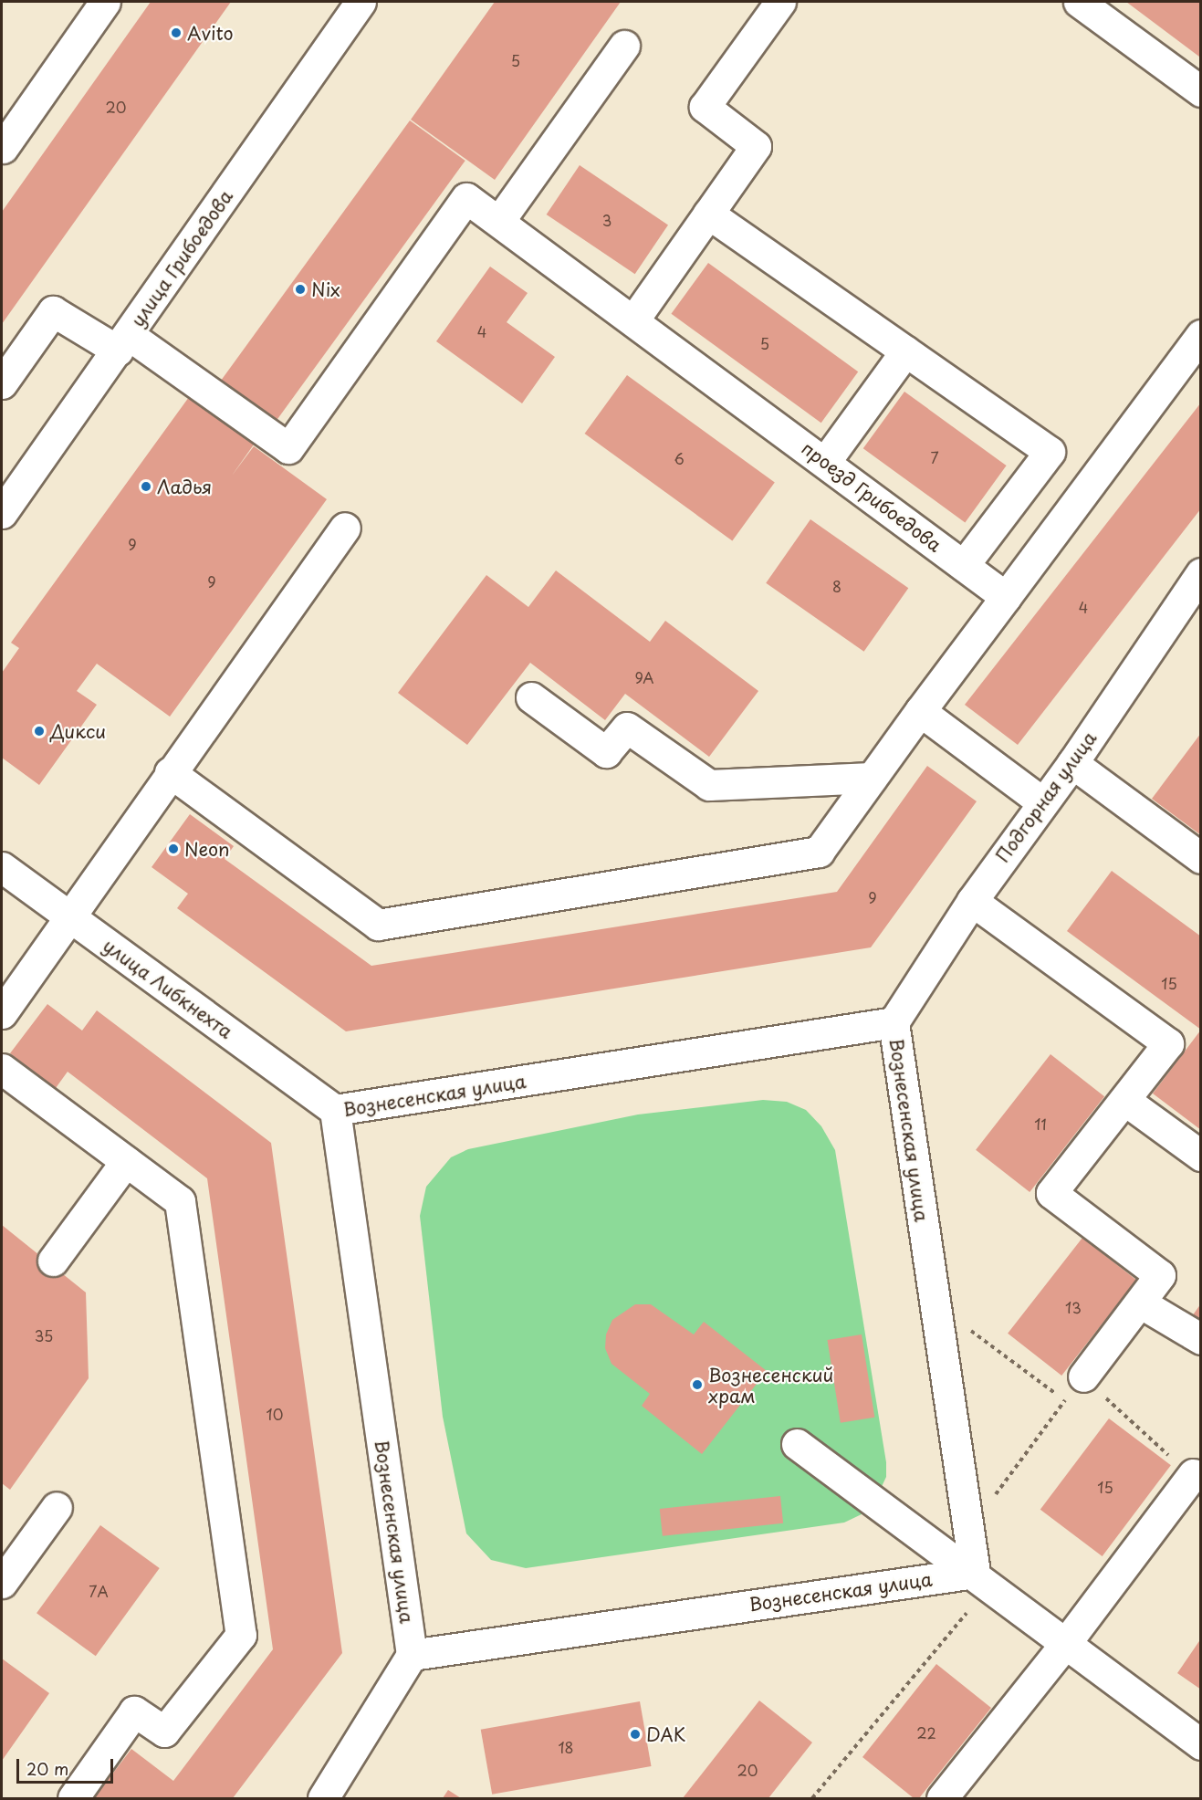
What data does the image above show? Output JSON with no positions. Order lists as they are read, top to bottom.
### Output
{
  "streets": {
    "street": [
      "улица Грибоедова",
      "проезд Грибоедова",
      "Подгорная улица",
      "улица Либкнехта",
      "Вознесенская улица"
    ]
  },
  "crossings": [
    ["улица Грибоедова", "проезд Грибоедова"],
    ["Подгорная улица", "Вознесенская улица"],
    ["улица Либкнехта", "Вознесенская улица"]
  ],
  "places": [
    "Avito",
    "Nix",
    "Ладья",
    "Дикси",
    "Neon",
    "Вознесенский храм",
    "DAK"
  ],
  "house_numbers": [
    "5",
    "20",
    "3",
    "4",
    "5",
    "7",
    "6",
    "9",
    "9",
    "8",
    "4",
    "9А",
    "9",
    "15",
    "11",
    "13",
    "35",
    "10",
    "15",
    "7А",
    "22",
    "18",
    "20"
  ],
  "scale_bar": "20 m"
}
